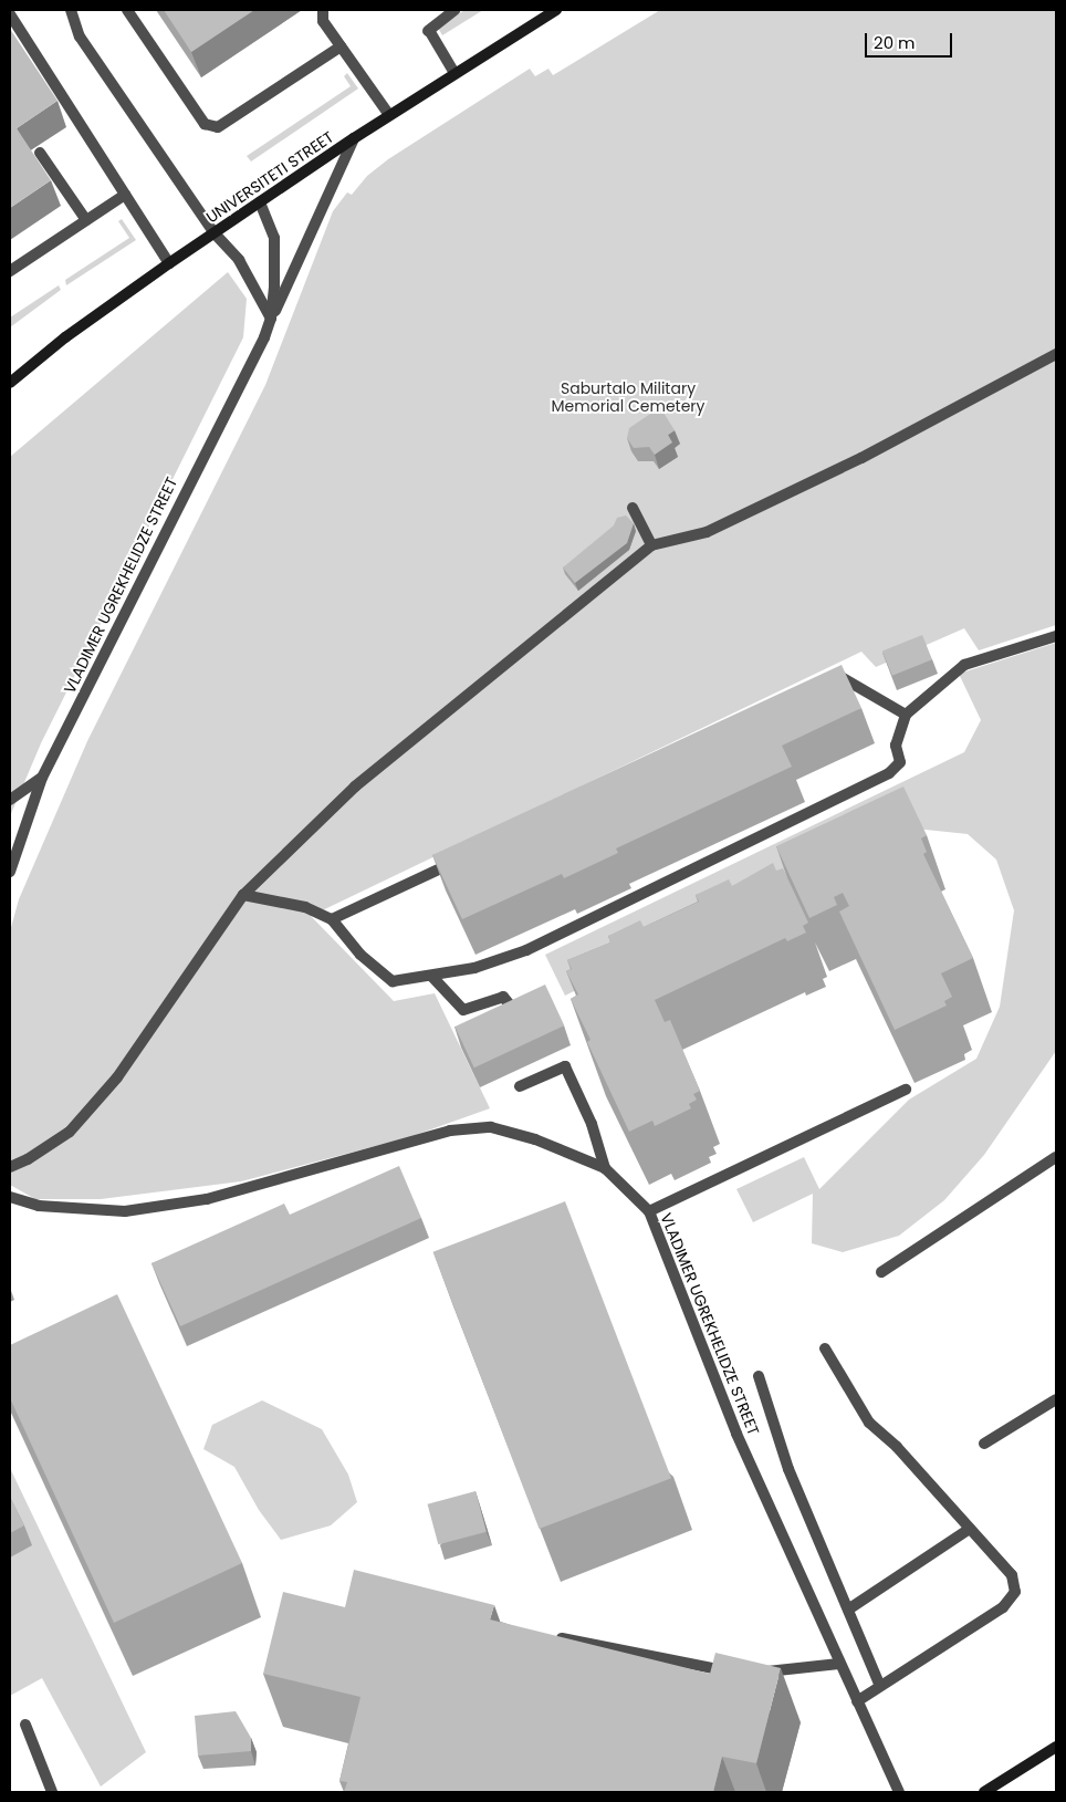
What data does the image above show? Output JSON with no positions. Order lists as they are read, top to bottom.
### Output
{
  "streets": {
    "main road": ["UNIVERSITETI STREET"],
    "street": ["VLADIMER UGREKHELIDZE STREET"]
  },
  "crossings": [
    ["UNIVERSITETI STREET", "VLADIMER UGREKHELIDZE STREET"]
  ],
  "parks": ["Saburtalo Military Memorial Cemetery"],
  "scale_bar": "20 m"
}
